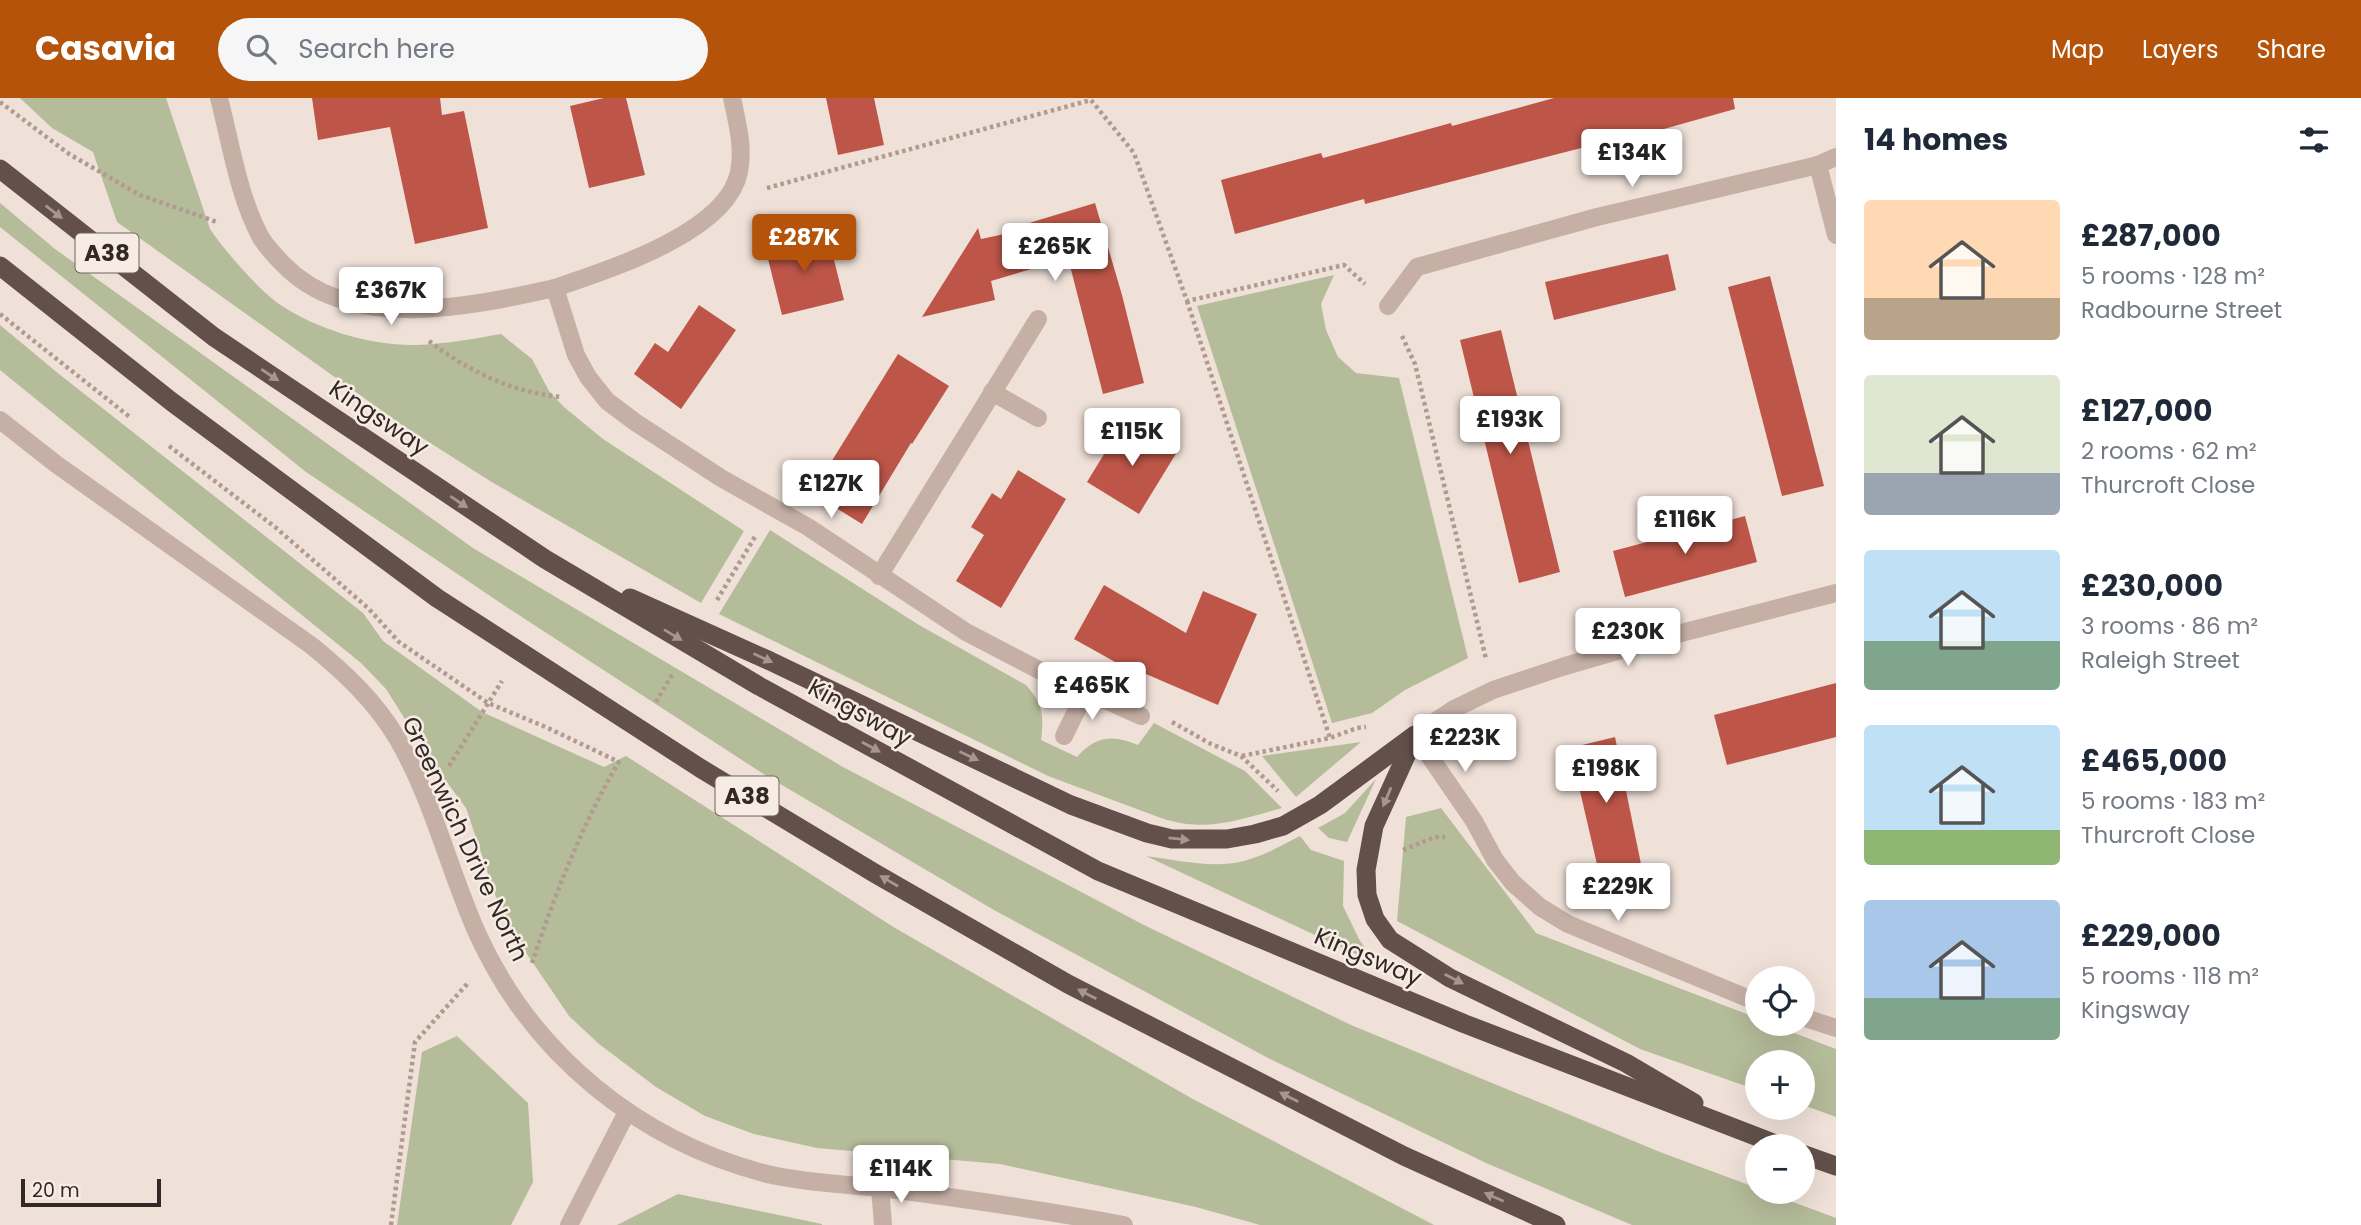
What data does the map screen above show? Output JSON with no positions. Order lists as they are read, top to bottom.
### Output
{
  "streets": {
    "highway": ["A38", "Kingsway"],
    "street": ["Greenwich Drive North"]
  },
  "scale_bar": "20 m",
  "page": {
    "header": "Casavia",
    "search": "Search here",
    "nav": ["Map", "Layers", "Share"],
    "heading": "14 homes",
    "price": [
      "£134K",
      "£287K",
      "£265K",
      "£367K",
      "£193K",
      "£115K",
      "£127K",
      "£116K",
      "£230K",
      "£465K",
      "£223K",
      "£198K",
      "£229K",
      "£114K"
    ],
    "list": [
      {
        "name": "£287,000",
        "note": "5 rooms · 128 m² · Radbourne Street"
      },
      {
        "name": "£127,000",
        "note": "2 rooms · 62 m² · Thurcroft Close"
      },
      {
        "name": "£230,000",
        "note": "3 rooms · 86 m² · Raleigh Street"
      },
      {
        "name": "£465,000",
        "note": "5 rooms · 183 m² · Thurcroft Close"
      },
      {
        "name": "£229,000",
        "note": "5 rooms · 118 m² · Kingsway"
      }
    ],
    "map_buttons": ["+", "−"],
    "scale": "20 m"
  }
}
